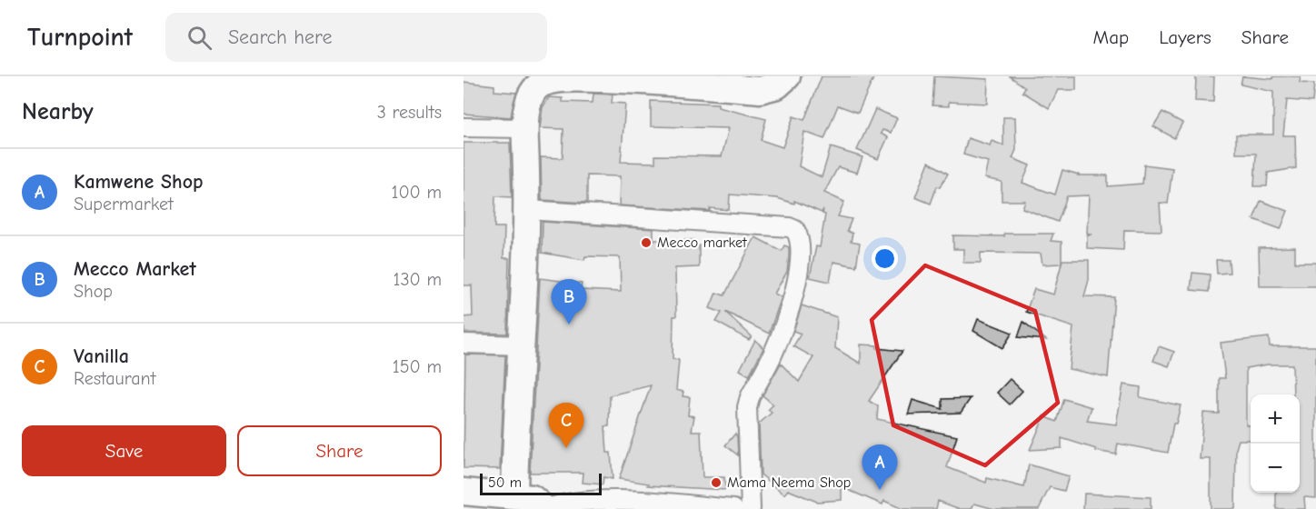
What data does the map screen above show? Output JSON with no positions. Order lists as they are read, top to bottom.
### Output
{
  "places": ["Mecco market", "Mama Neema Shop"],
  "scale_bar": "50 m",
  "page": {
    "header": "Turnpoint",
    "search": "Search here",
    "nav": ["Map", "Layers", "Share"],
    "heading": ["Nearby", "3 results"],
    "list": [
      {
        "mark": "A",
        "name": "Kamwene Shop",
        "note": "Supermarket",
        "value": "100 m"
      },
      {
        "mark": "B",
        "name": "Mecco Market",
        "note": "Shop",
        "value": "130 m"
      },
      {
        "mark": "C",
        "name": "Vanilla",
        "note": "Restaurant",
        "value": "150 m"
      }
    ],
    "pins": ["B", "C", "A"],
    "map_buttons": ["+", "−"],
    "buttons": ["Save", "Share"],
    "scale": "50 m"
  }
}
